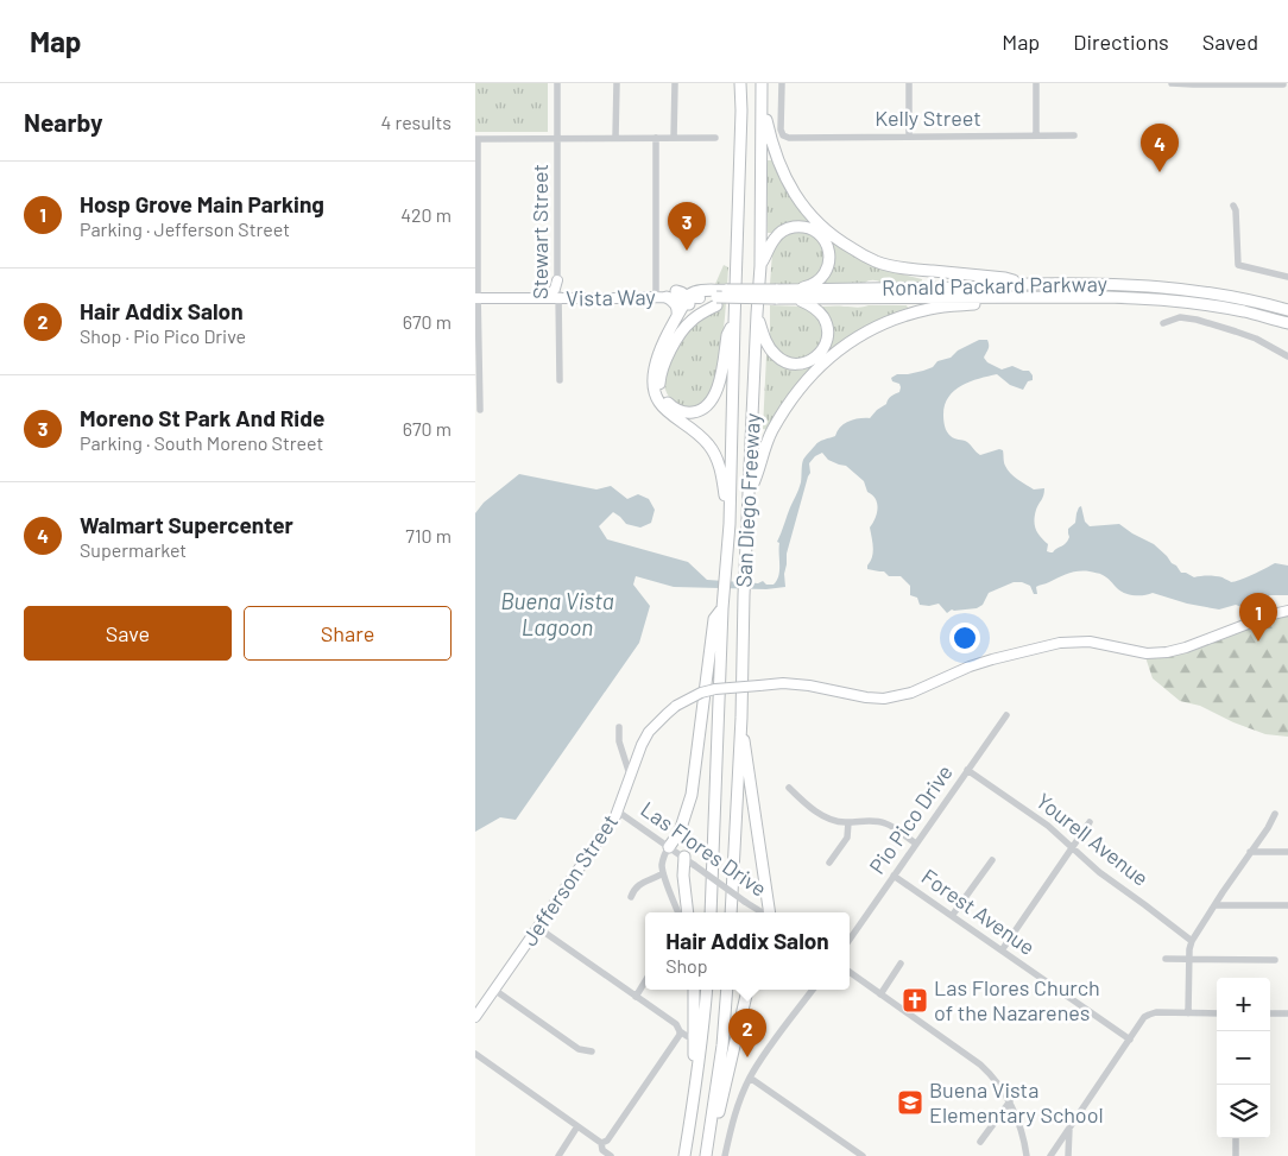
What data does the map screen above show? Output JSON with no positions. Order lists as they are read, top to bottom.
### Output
{
  "streets": {
    "highway": ["Ronald Packard Parkway", "Vista Way", "San Diego Freeway"],
    "main road": ["Jefferson Street"],
    "street": [
      "Kelly Street",
      "Stewart Street",
      "Pio Pico Drive",
      "Yourell Avenue",
      "Las Flores Drive",
      "Forest Avenue"
    ]
  },
  "crossings": [
    ["Stewart Street", "Vista Way"],
    ["Ronald Packard Parkway", "Vista Way"],
    ["Pio Pico Drive", "Yourell Avenue"],
    ["Pio Pico Drive", "Forest Avenue"],
    ["Las Flores Drive", "Jefferson Street"]
  ],
  "water": ["Buena Vista Lagoon"],
  "places": {
    "church": ["Las Flores Church of the Nazarenes"],
    "school or university": ["Buena Vista Elementary School"]
  },
  "page": {
    "header": "Map",
    "nav": ["Map", "Directions", "Saved"],
    "heading": ["Nearby", "4 results"],
    "pins": [
      "4",
      "3",
      "1",
      "2"
    ],
    "list": [
      {
        "mark": "1",
        "name": "Hosp Grove Main Parking",
        "note": "Parking · Jefferson Street",
        "value": "420 m"
      },
      {
        "mark": "2",
        "name": "Hair Addix Salon",
        "note": "Shop · Pio Pico Drive",
        "value": "670 m"
      },
      {
        "mark": "3",
        "name": "Moreno St Park And Ride",
        "note": "Parking · South Moreno Street",
        "value": "670 m"
      },
      {
        "mark": "4",
        "name": "Walmart Supercenter",
        "note": "Supermarket",
        "value": "710 m"
      }
    ],
    "buttons": ["Save", "Share"],
    "popup": ["Hair Addix Salon", "Shop"],
    "map_buttons": ["+", "−"]
  }
}
